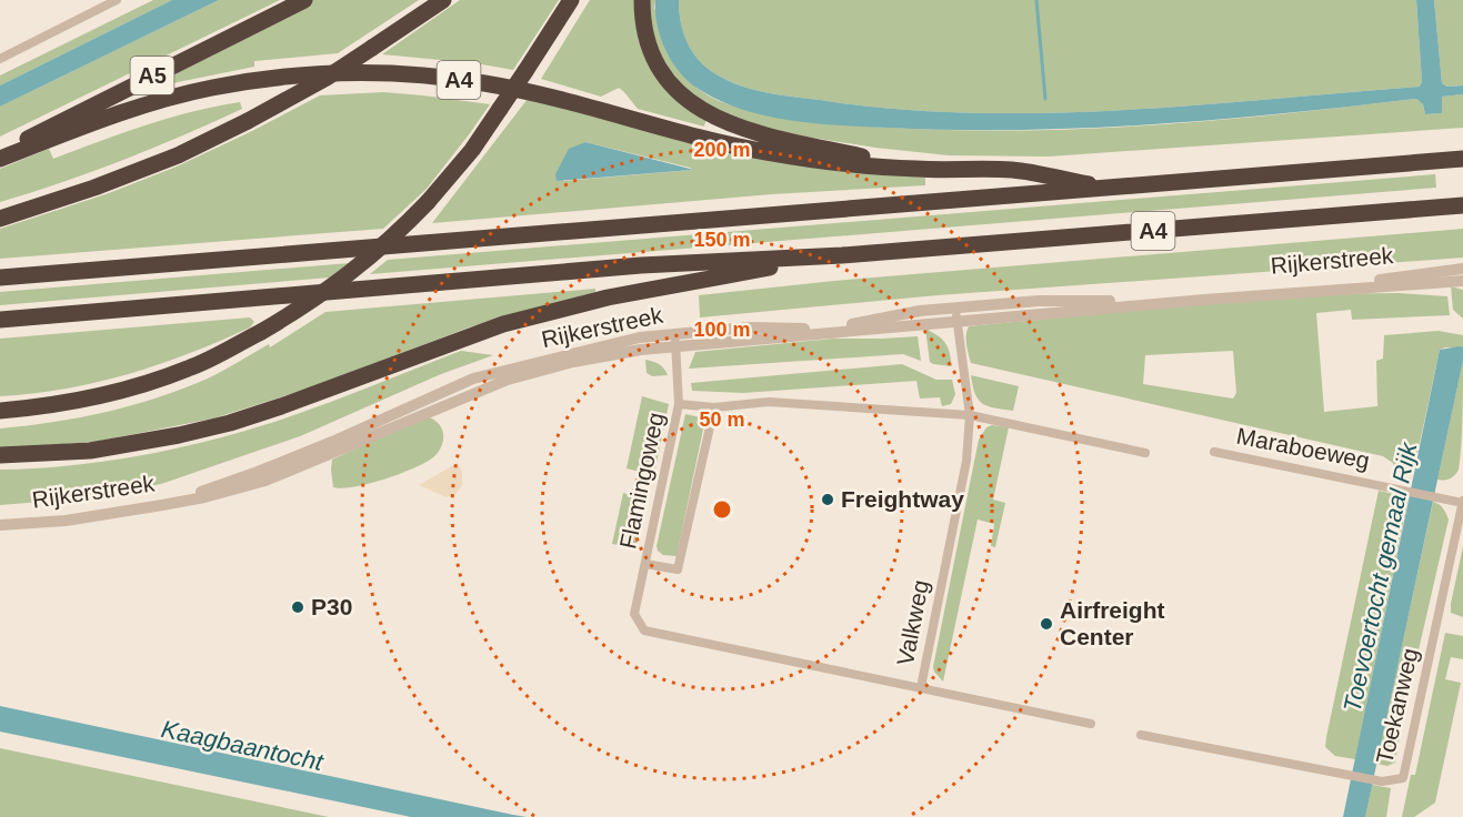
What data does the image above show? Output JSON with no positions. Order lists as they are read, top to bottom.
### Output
{
  "streets": {
    "highway": ["A5", "A4"],
    "street": [
      "Rijkerstreek",
      "Maraboeweg",
      "Flamingoweg",
      "Valkweg",
      "Toekanweg"
    ]
  },
  "crossings": [
    ["Rijkerstreek", "Flamingoweg"],
    ["Rijkerstreek", "Valkweg"],
    ["Maraboeweg", "Toekanweg"],
    ["Flamingoweg", "Valkweg"]
  ],
  "water": ["Toevoertocht gemaal Rijk", "Kaagbaantocht"],
  "places": ["Freightway", "P30", "Airfreight Center"],
  "rings": [
    "200 m",
    "150 m",
    "100 m",
    "50 m"
  ]
}
